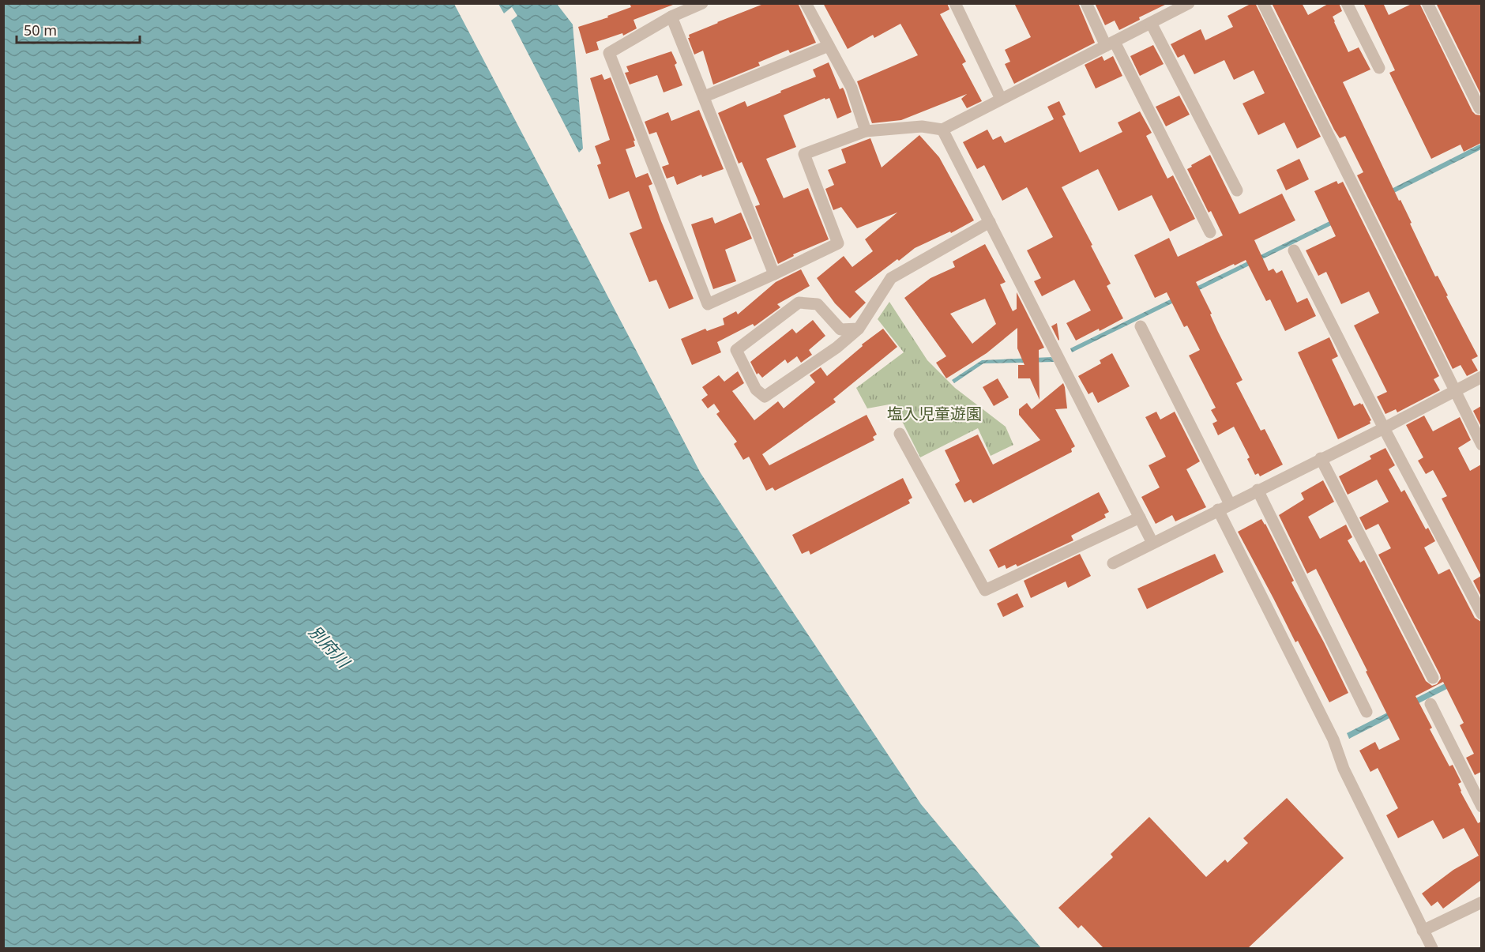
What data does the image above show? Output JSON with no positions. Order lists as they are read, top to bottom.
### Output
{
  "water": ["別府川"],
  "parks": ["塩入児童遊園"],
  "scale_bar": "50 m"
}
